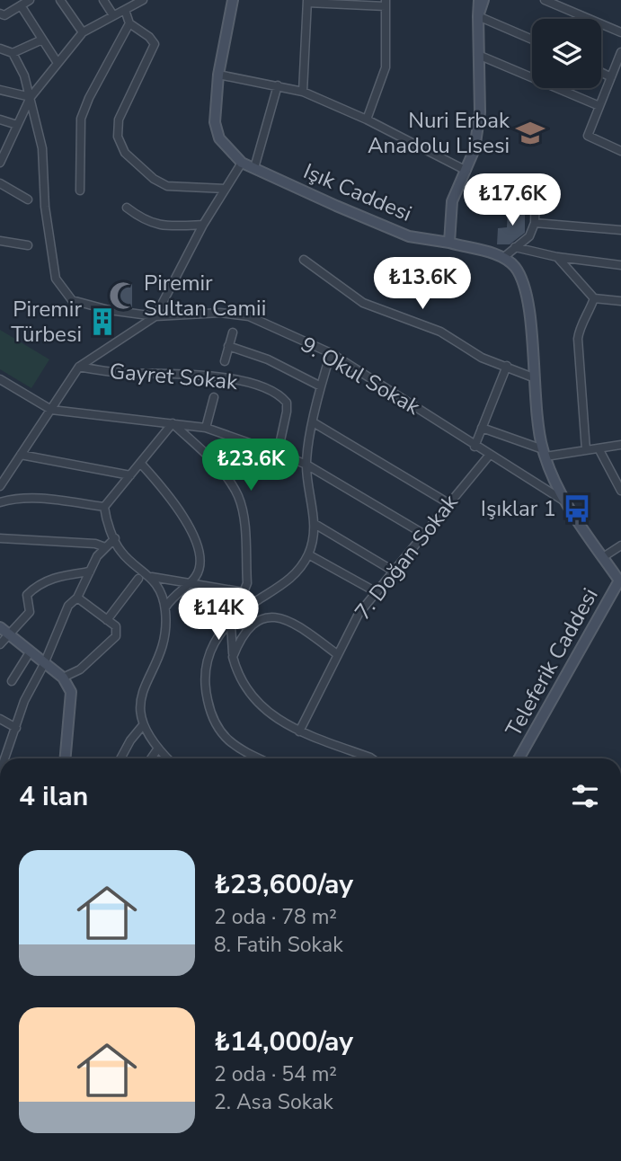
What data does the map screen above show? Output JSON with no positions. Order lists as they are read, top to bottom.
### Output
{
  "streets": {
    "main road": ["Işık Caddesi", "Teleferik Caddesi"],
    "street": ["9. Okul Sokak", "Gayret Sokak", "7. Doğan Sokak"]
  },
  "crossings": [
    ["9. Okul Sokak", "7. Doğan Sokak"],
    ["9. Okul Sokak", "Teleferik Caddesi"]
  ],
  "places": {
    "school or university": ["Nuri Erbak Anadolu Lisesi"],
    "mosque": ["Piremir Sultan Camii"],
    "building": ["Piremir Türbesi"],
    "bus stop": ["Işıklar 1"]
  },
  "page": {
    "price": [
      "₺17.6K",
      "₺13.6K",
      "₺23.6K",
      "₺14K"
    ],
    "heading": "4 ilan",
    "list": [
      {
        "name": "₺23,600/ay",
        "note": "2 oda · 78 m² · 8. Fatih Sokak"
      },
      {
        "name": "₺14,000/ay",
        "note": "2 oda · 54 m² · 2. Asa Sokak"
      }
    ]
  }
}
